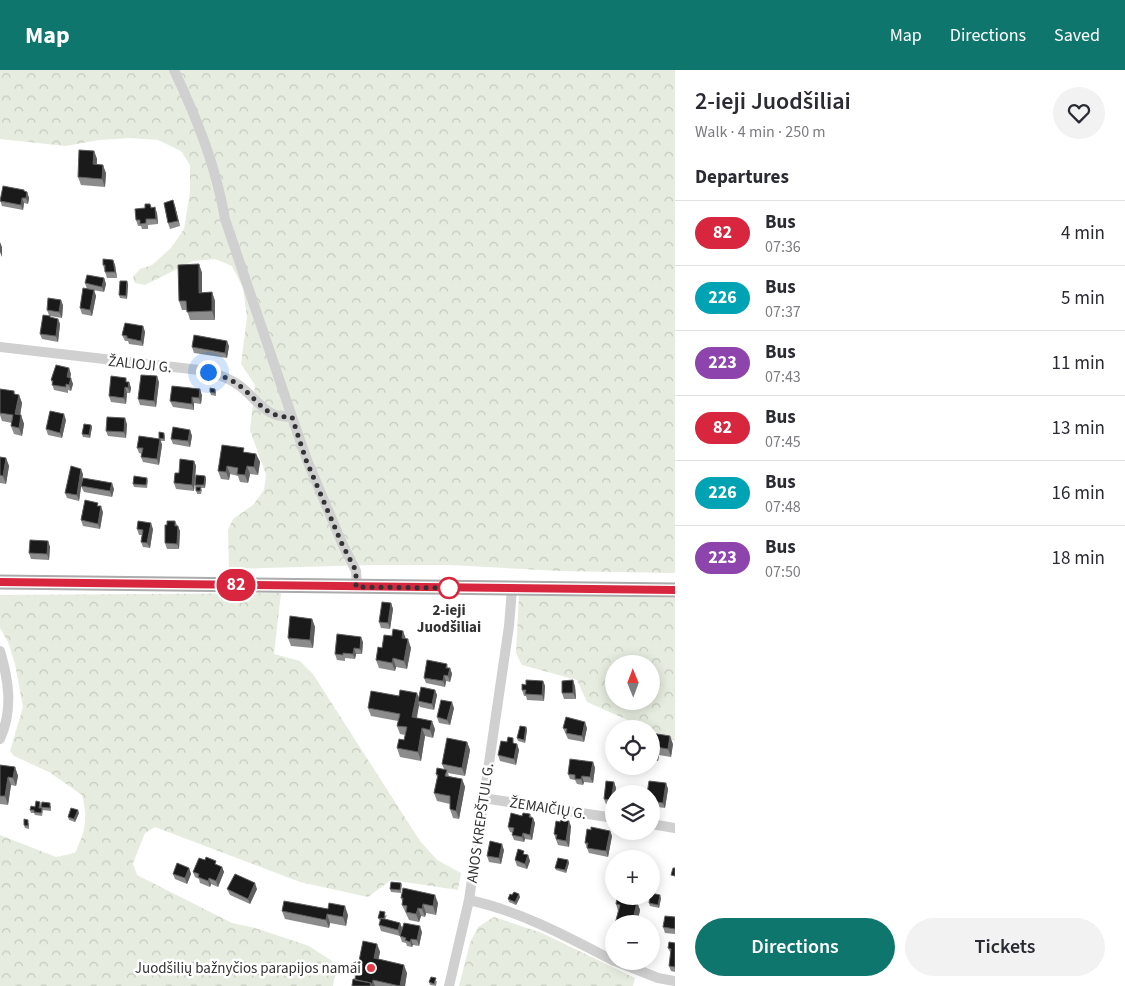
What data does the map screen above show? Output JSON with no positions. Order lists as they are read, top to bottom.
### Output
{
  "streets": {
    "street": ["ŽALIOJI G.", "ŽEMAIČIŲ G.", "ANOS KREPŠTUL G."]
  },
  "crossings": [
    ["ŽEMAIČIŲ G.", "ANOS KREPŠTUL G."]
  ],
  "places": ["2-ieji Juodšiliai", "Juodšilių bažnyčios parapijos namai"],
  "lines": ["bus line 82"],
  "north": "top",
  "page": {
    "header": "Map",
    "nav": ["Map", "Directions", "Saved"],
    "on_map": "82",
    "heading": [
      ["2-ieji Juodšiliai", "Walk · 4 min · 250 m"],
      "Departures"
    ],
    "list": [
      {
        "mark": "82",
        "name": "Bus",
        "note": "07:36",
        "value": "4 min"
      },
      {
        "mark": "226",
        "name": "Bus",
        "note": "07:37",
        "value": "5 min"
      },
      {
        "mark": "223",
        "name": "Bus",
        "note": "07:43",
        "value": "11 min"
      },
      {
        "mark": "82",
        "name": "Bus",
        "note": "07:45",
        "value": "13 min"
      },
      {
        "mark": "226",
        "name": "Bus",
        "note": "07:48",
        "value": "16 min"
      },
      {
        "mark": "223",
        "name": "Bus",
        "note": "07:50",
        "value": "18 min"
      }
    ],
    "map_buttons": ["+", "−"],
    "buttons": ["Directions", "Tickets"]
  }
}
